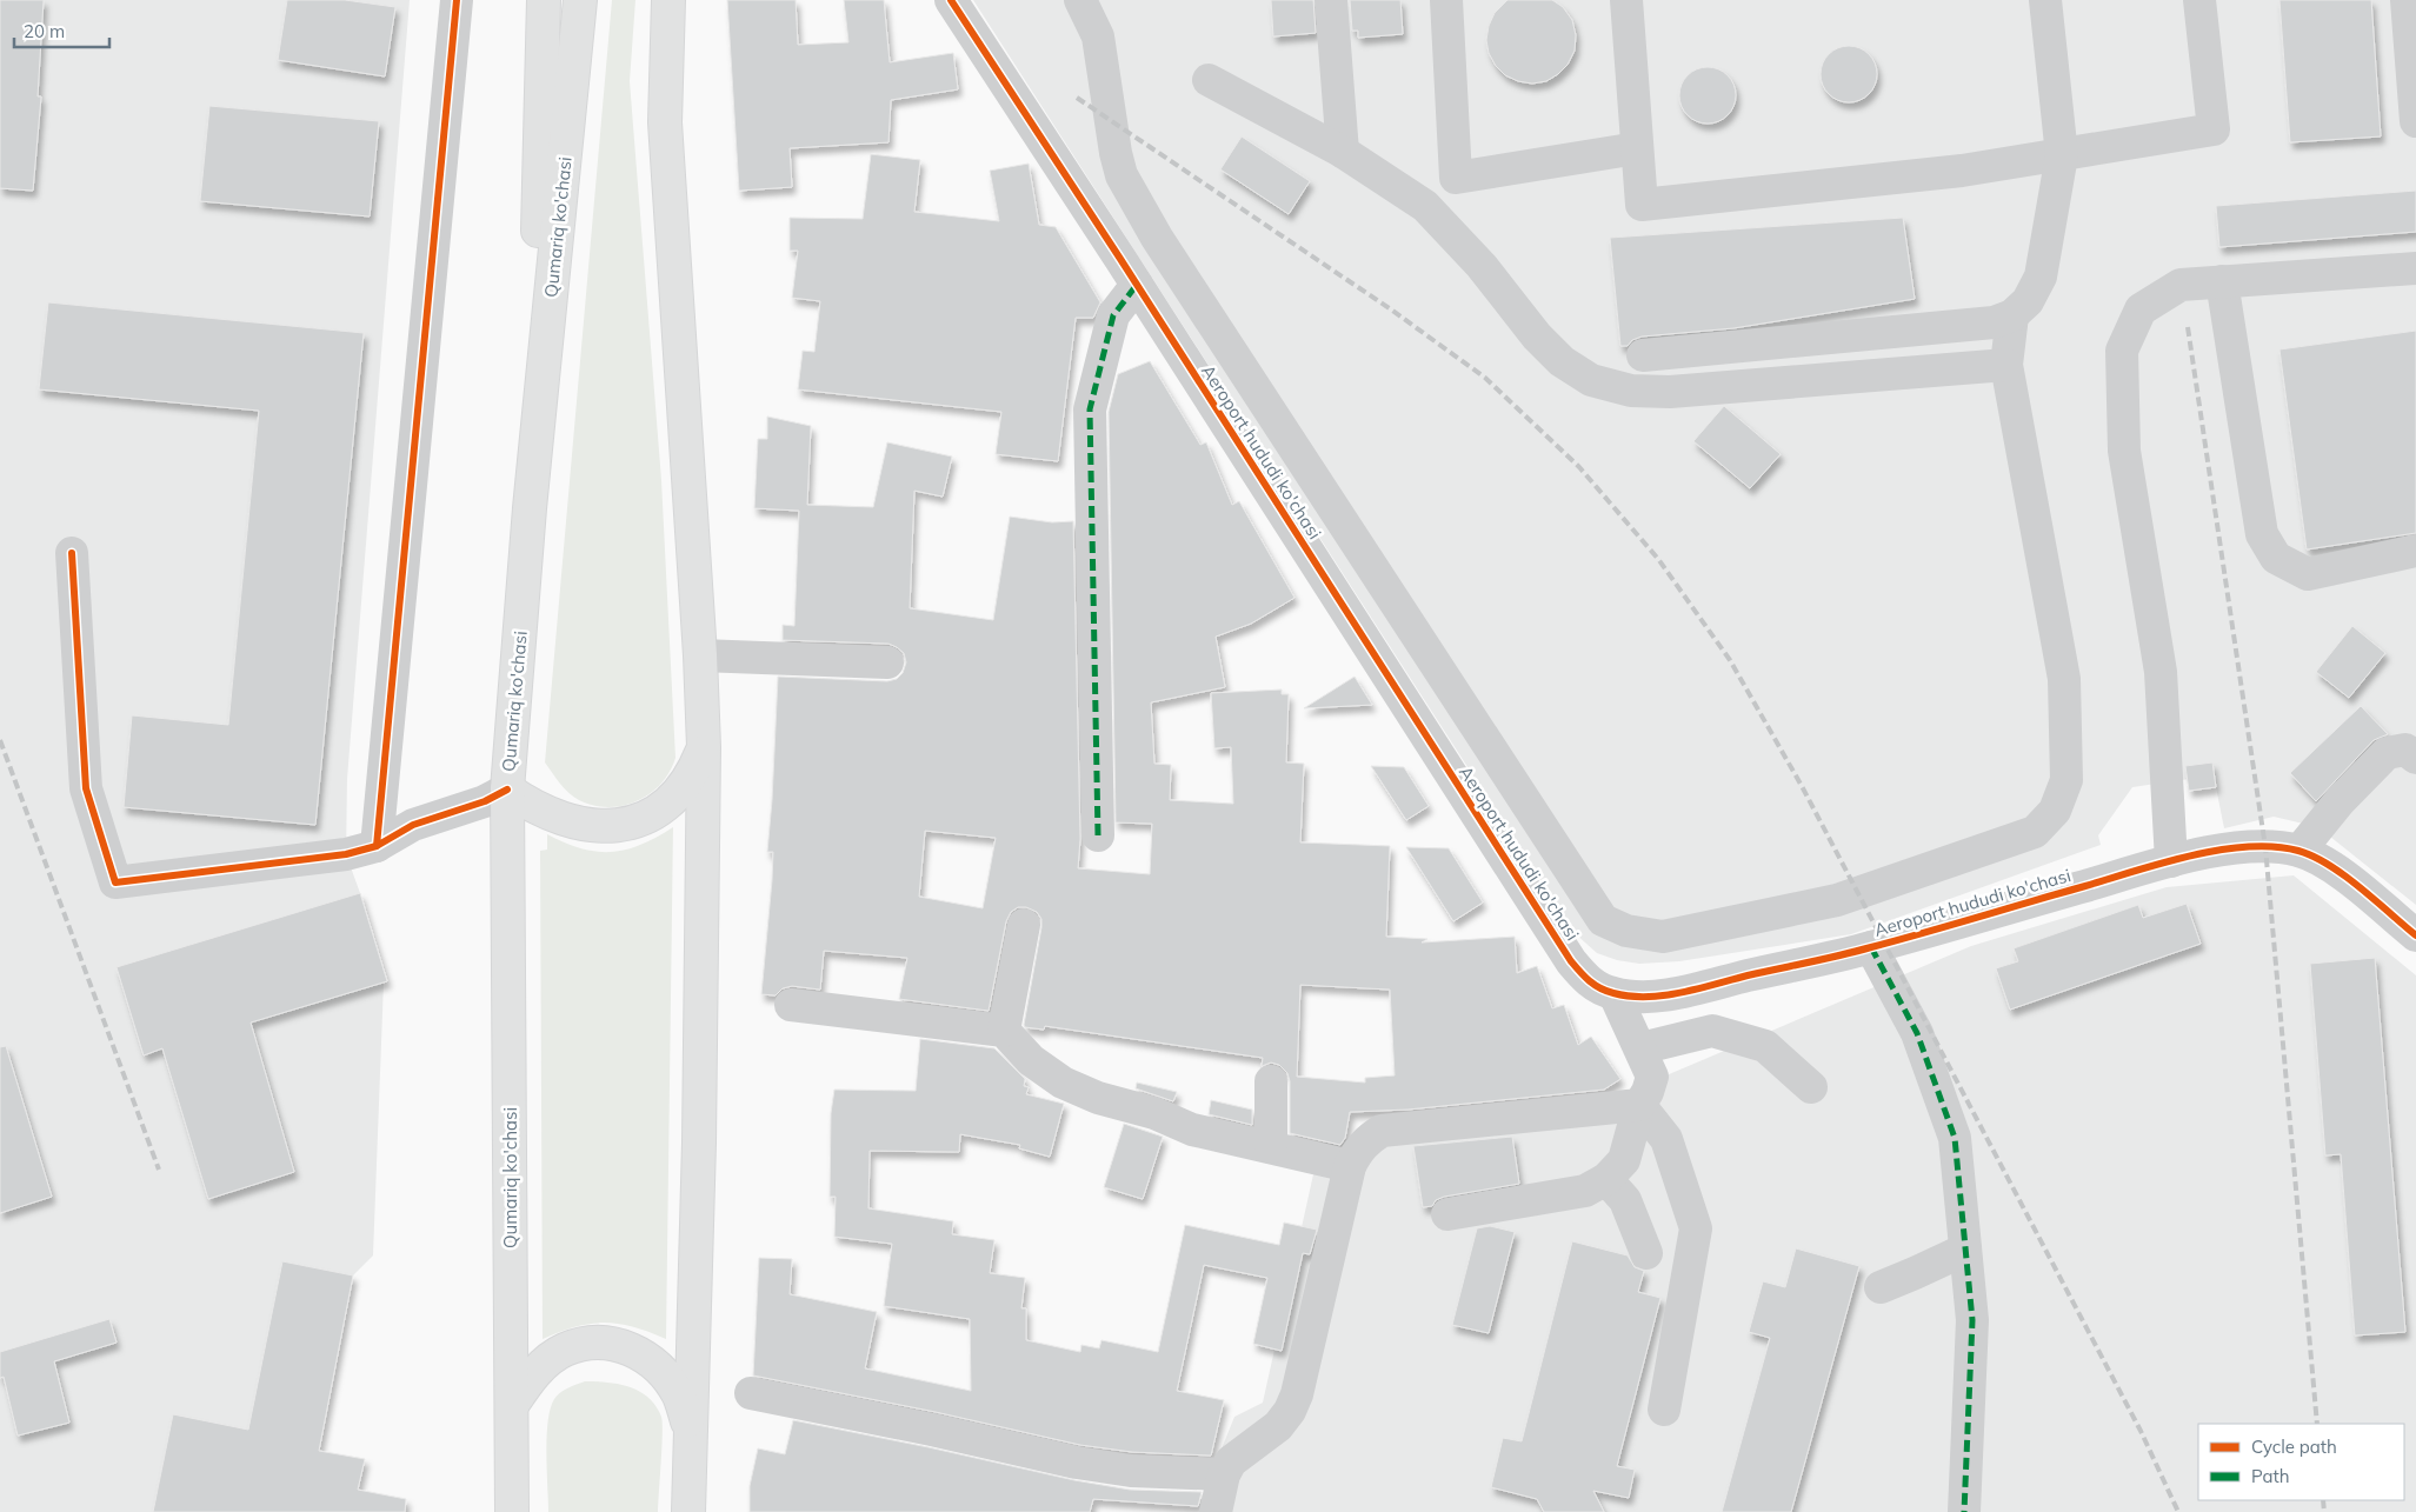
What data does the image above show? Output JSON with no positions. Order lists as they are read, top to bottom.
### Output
{
  "streets": {
    "main road": ["Qumariq ko'chasi"],
    "street": ["Aeroport hududi ko'chasi"]
  },
  "legend": ["Cycle path", "Path"],
  "scale_bar": "20 m"
}
